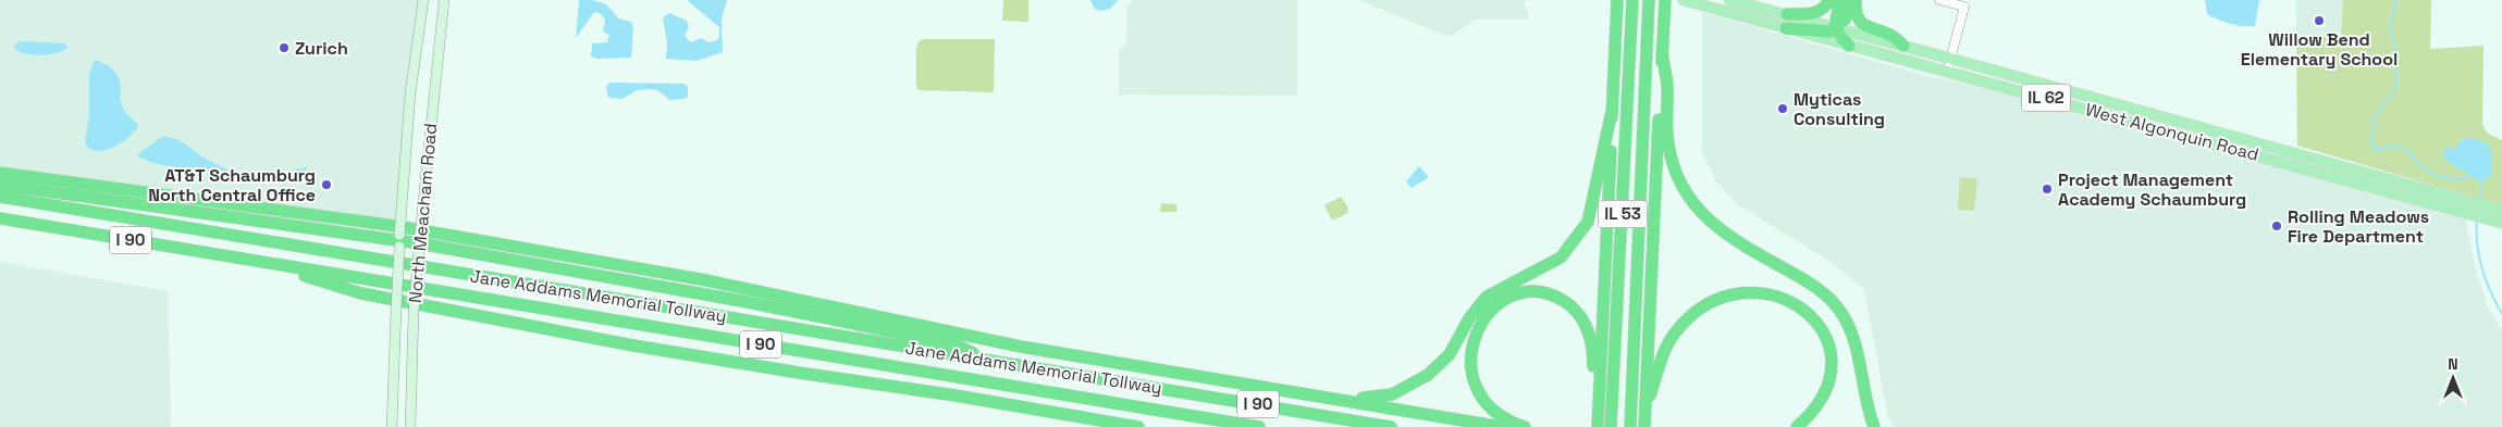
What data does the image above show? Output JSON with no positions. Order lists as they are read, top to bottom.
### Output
{
  "streets": {
    "highway": ["IL 53", "I 90", "Jane Addams Memorial Tollway"],
    "main road": ["IL 62", "West Algonquin Road", "North Meacham Road"]
  },
  "places": [
    "Willow Bend Elementary School",
    "Zurich",
    "Myticas Consulting",
    "AT&T Schaumburg North Central Office",
    "Project Management Academy Schaumburg",
    "Rolling Meadows Fire Department"
  ],
  "north": "top"
}
